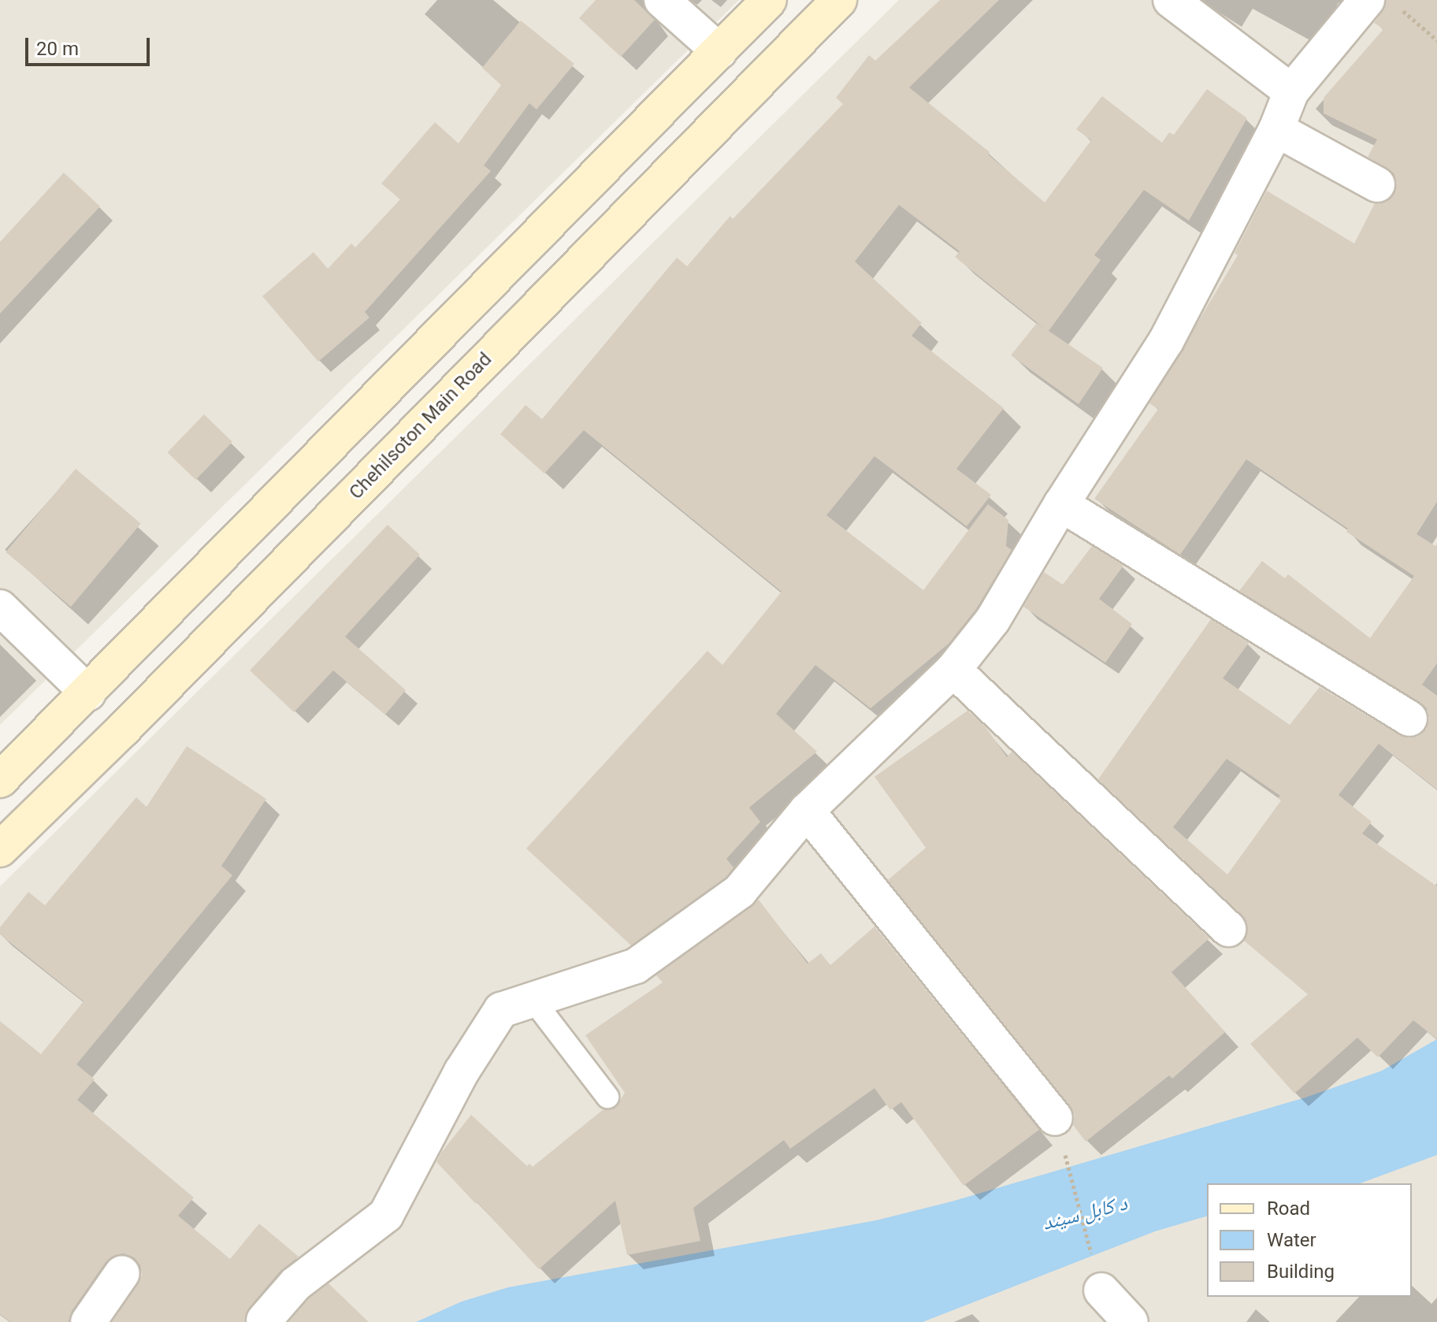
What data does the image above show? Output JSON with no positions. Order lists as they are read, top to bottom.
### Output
{
  "streets": {
    "main road": ["Chehilsoton Main Road"]
  },
  "water": ["د کابل سيند"],
  "legend": ["Road", "Water", "Building"],
  "scale_bar": "20 m"
}
